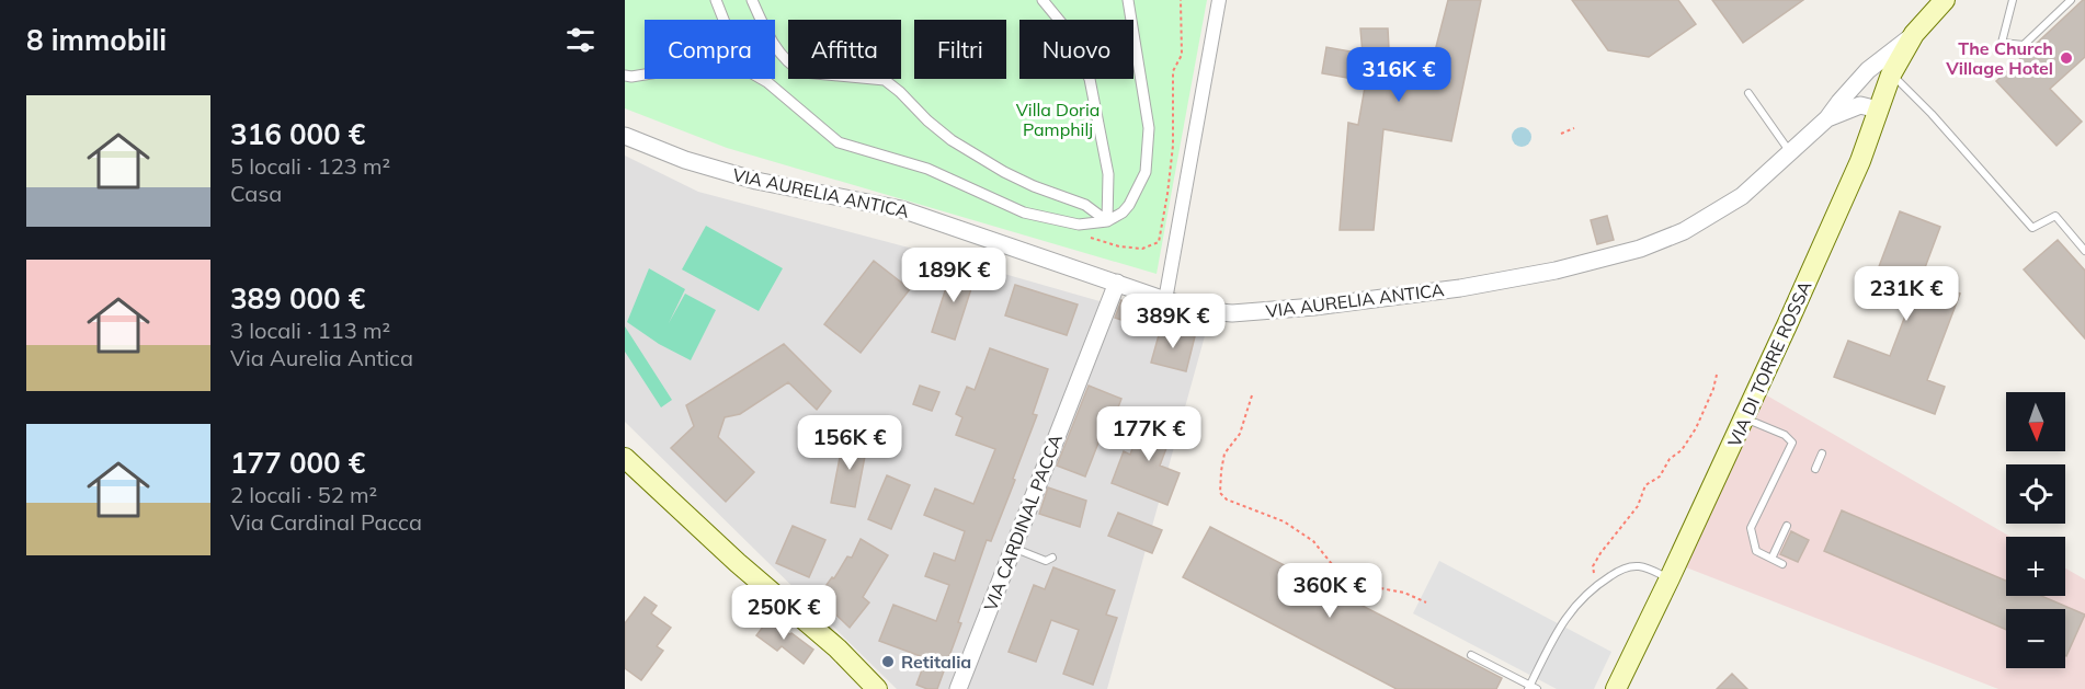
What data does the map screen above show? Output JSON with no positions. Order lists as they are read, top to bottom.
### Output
{
  "streets": {
    "main road": ["VIA AURELIA ANTICA", "VIA DI TORRE ROSSA"],
    "street": ["VIA CARDINAL PACCA"]
  },
  "crossings": [
    ["VIA AURELIA ANTICA", "VIA DI TORRE ROSSA"],
    ["VIA AURELIA ANTICA", "VIA CARDINAL PACCA"]
  ],
  "parks": ["Villa Doria Pamphilj"],
  "places": ["The Church Village Hotel", "Retitalia"],
  "north": "bottom",
  "page": {
    "heading": "8 immobili",
    "chip": [
      "Compra",
      "Affitta",
      "Filtri",
      "Nuovo"
    ],
    "price": [
      "316K €",
      "189K €",
      "231K €",
      "389K €",
      "177K €",
      "156K €",
      "360K €",
      "250K €"
    ],
    "list": [
      {
        "name": "316 000 €",
        "note": "5 locali · 123 m² · Casa"
      },
      {
        "name": "389 000 €",
        "note": "3 locali · 113 m² · Via Aurelia Antica"
      },
      {
        "name": "177 000 €",
        "note": "2 locali · 52 m² · Via Cardinal Pacca"
      }
    ],
    "map_buttons": ["+", "−"]
  }
}
